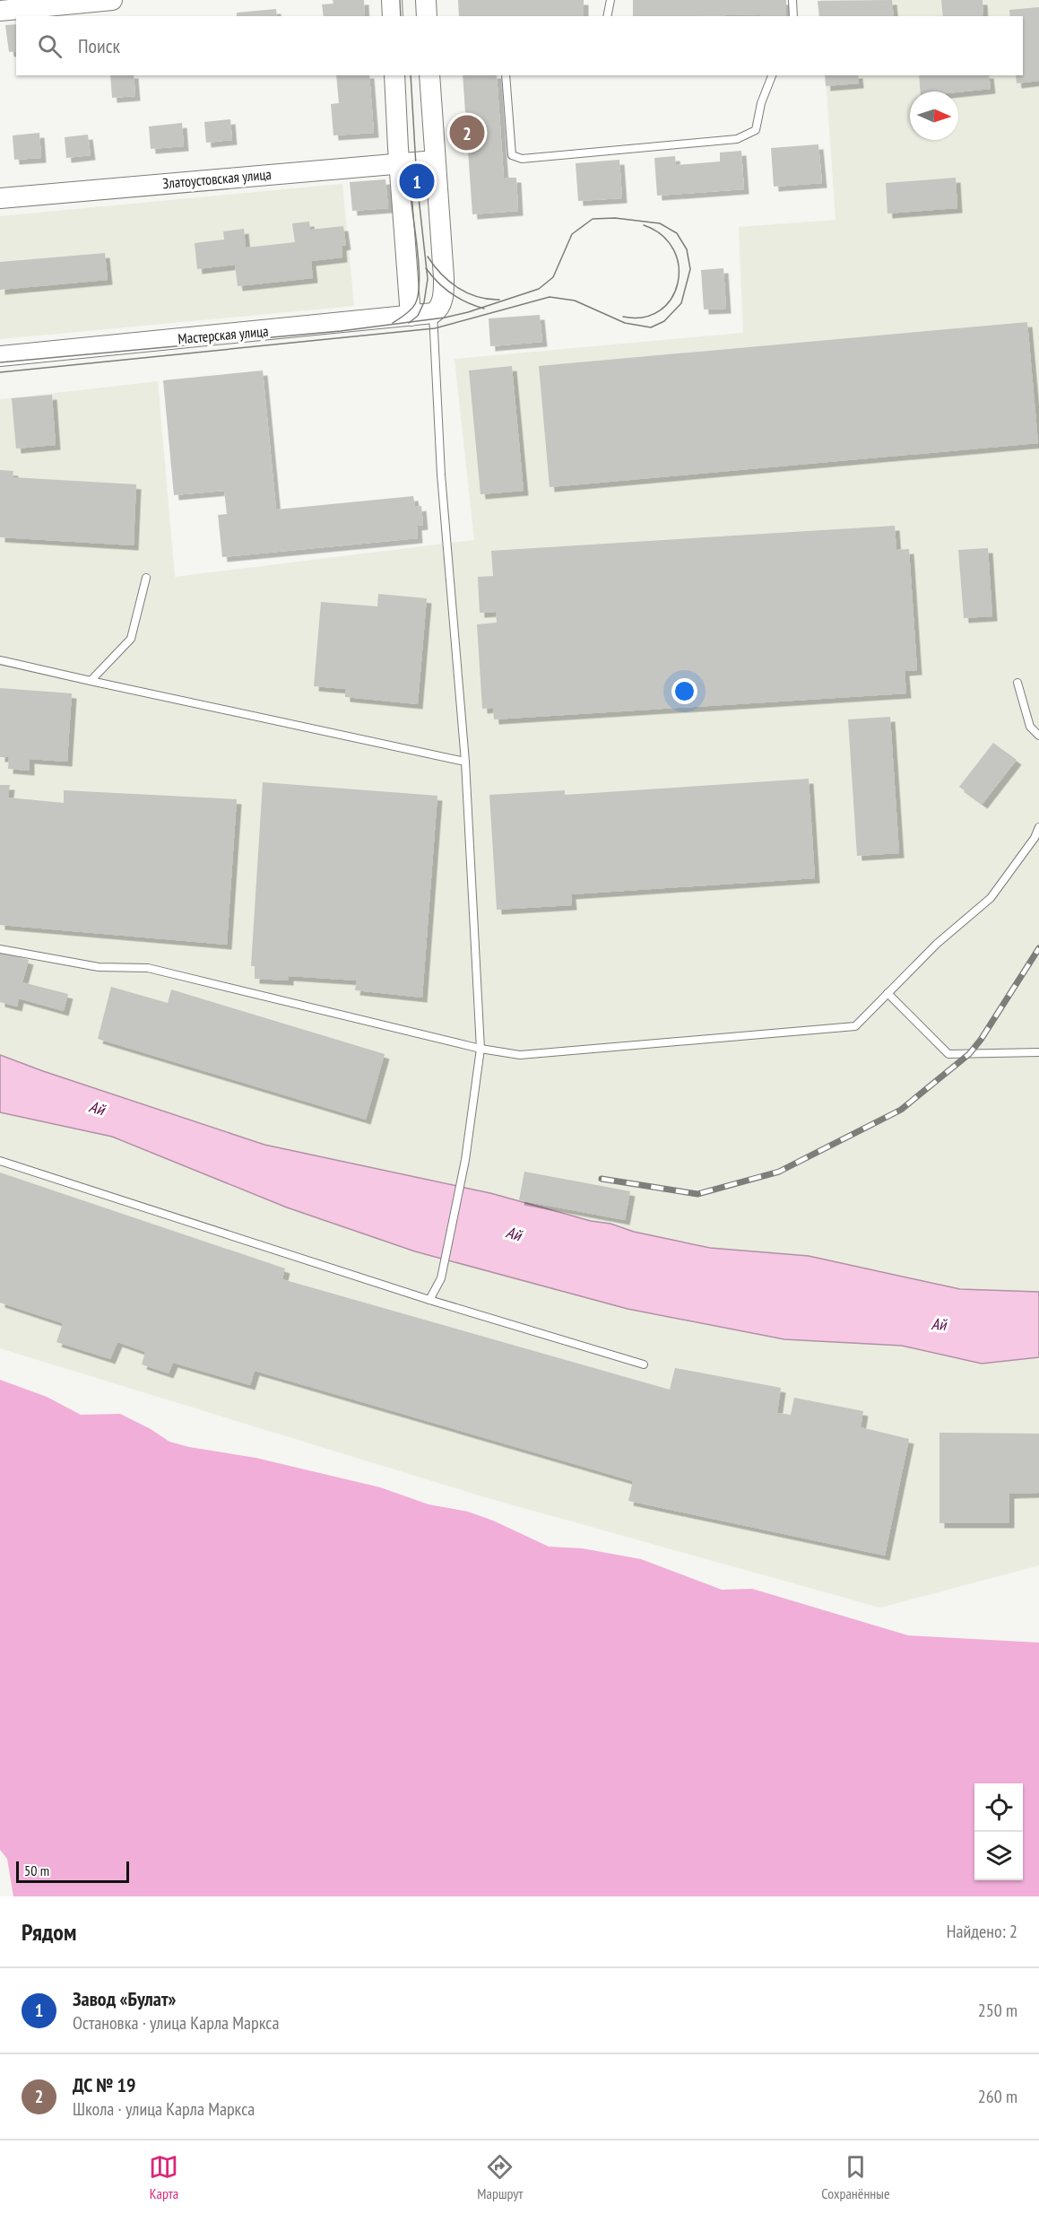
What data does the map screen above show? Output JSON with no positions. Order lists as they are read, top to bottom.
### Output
{
  "streets": {
    "main road": ["Златоустовская улица", "Мастерская улица"]
  },
  "water": ["Ай"],
  "scale_bar": "50 m",
  "north": "right",
  "page": {
    "search": "Поиск",
    "pins": ["2", "1"],
    "scale": "50 m",
    "heading": ["Рядом", "Найдено: 2"],
    "list": [
      {
        "mark": "1",
        "name": "Завод «Булат»",
        "note": "Остановка · улица Карла Маркса",
        "value": "250 m"
      },
      {
        "mark": "2",
        "name": "ДС № 19",
        "note": "Школа · улица Карла Маркса",
        "value": "260 m"
      }
    ],
    "nav": ["Карта", "Маршрут", "Сохранённые"]
  }
}
